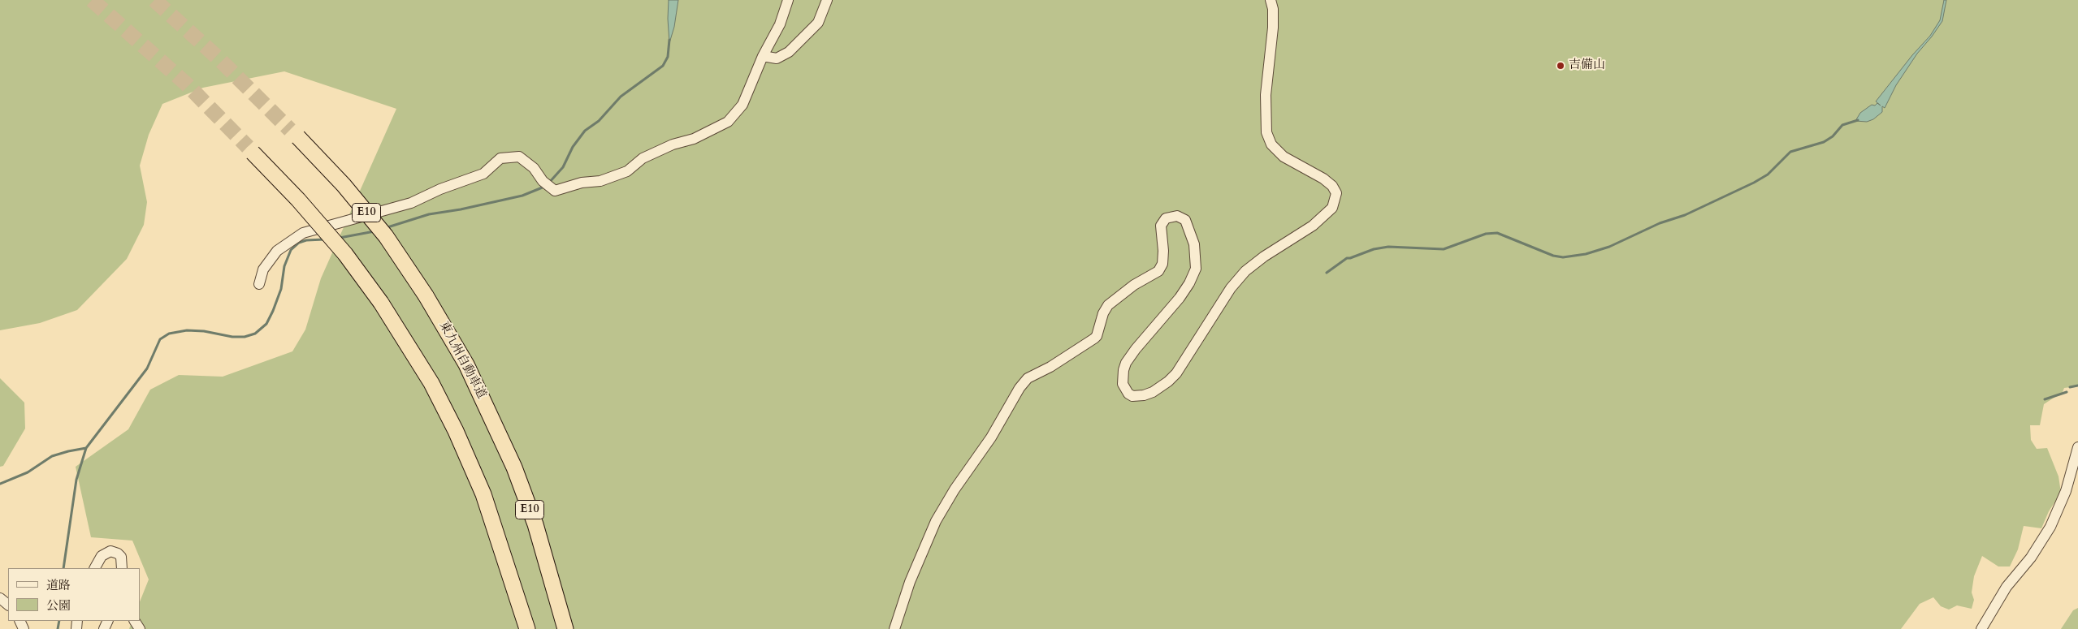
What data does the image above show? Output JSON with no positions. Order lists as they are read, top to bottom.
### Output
{
  "streets": {
    "highway": ["E10", "東九州自動車道"]
  },
  "places": ["吉備山"],
  "legend": ["道路", "公園"]
}
